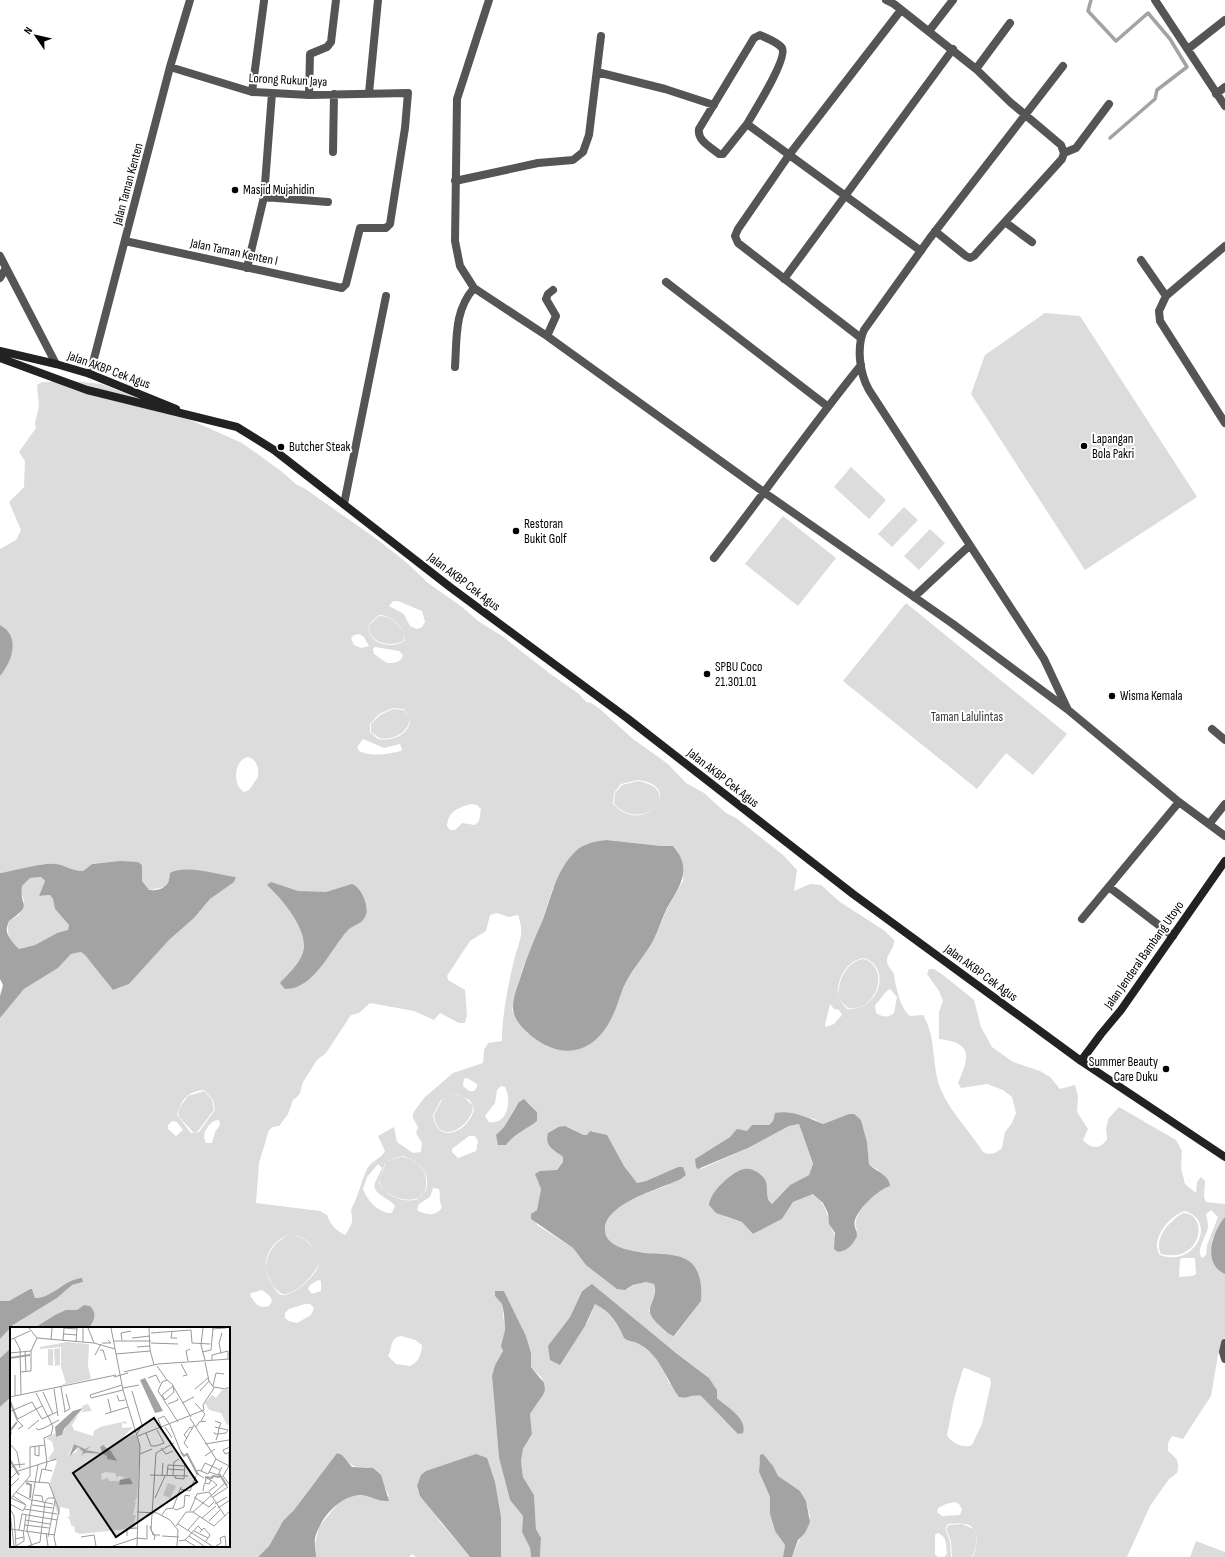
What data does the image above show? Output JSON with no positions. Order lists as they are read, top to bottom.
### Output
{
  "streets": {
    "main road": ["Jalan AKBP Cek Agus", "Jalan Jenderal Bambang Utoyo"],
    "street": ["Lorong Rukun Jaya", "Jalan Taman Kenten", "Jalan Taman Kenten I"]
  },
  "crossings": [
    ["Lorong Rukun Jaya", "Jalan Taman Kenten"],
    ["Lorong Rukun Jaya", "Jalan Taman Kenten I"],
    ["Jalan Taman Kenten", "Jalan Taman Kenten I"],
    ["Jalan Taman Kenten", "Jalan AKBP Cek Agus"],
    ["Jalan AKBP Cek Agus", "Jalan Jenderal Bambang Utoyo"]
  ],
  "parks": ["Taman Lalulintas"],
  "places": [
    "Masjid Mujahidin",
    "Lapangan Bola Pakri",
    "Butcher Steak",
    "Restoran Bukit Golf",
    "SPBU Coco 21.301.01",
    "Wisma Kemala",
    "Summer Beauty Care Duku"
  ],
  "north": "top left"
}
